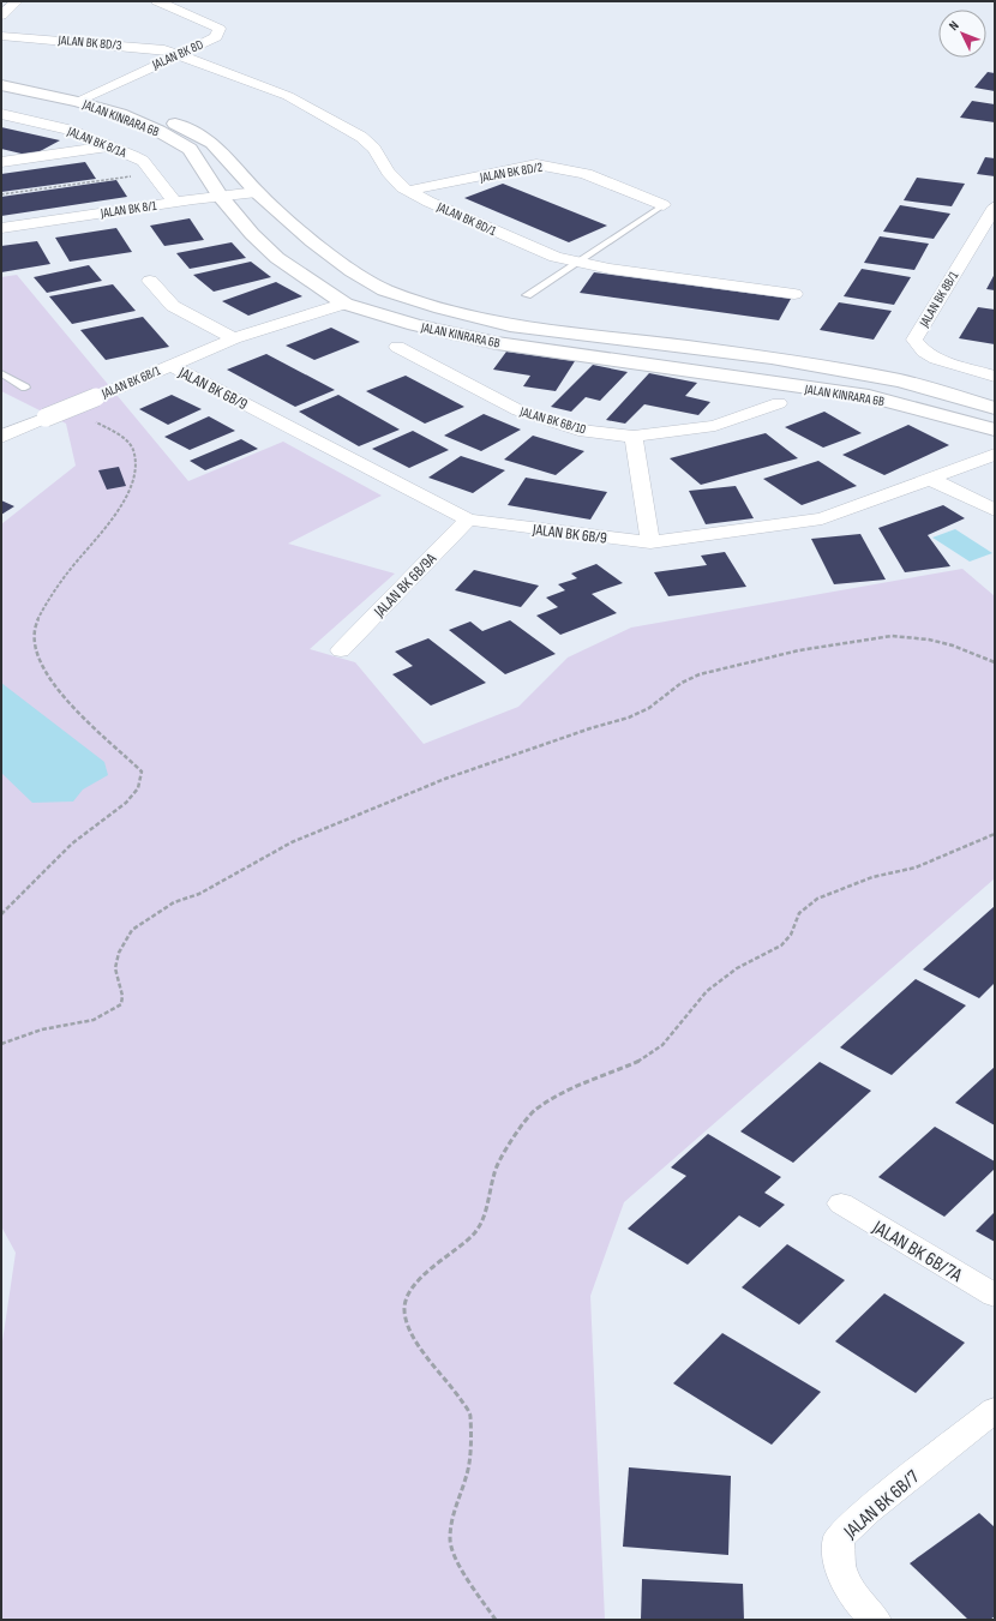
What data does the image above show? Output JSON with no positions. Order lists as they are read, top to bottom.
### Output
{
  "streets": {
    "street": [
      "JALAN BK 8D/3",
      "JALAN BK 8D",
      "JALAN KINRARA 6B",
      "JALAN BK 8/1A",
      "JALAN BK 8D/2",
      "JALAN BK 8/1",
      "JALAN BK 8D/1",
      "JALAN BK 8B/1",
      "JALAN BK 6B/1",
      "JALAN BK 6B/9",
      "JALAN BK 6B/10",
      "JALAN BK 6B/9A",
      "JALAN BK 6B/7A",
      "JALAN BK 6B/7"
    ]
  },
  "crossings": [
    ["JALAN BK 8D/3", "JALAN BK 8D"],
    ["JALAN BK 8D/3", "JALAN BK 8D/1"],
    ["JALAN BK 8D", "JALAN KINRARA 6B"],
    ["JALAN BK 8D", "JALAN BK 8D/1"],
    ["JALAN KINRARA 6B", "JALAN BK 8/1"],
    ["JALAN KINRARA 6B", "JALAN BK 6B/1"],
    ["JALAN BK 8/1A", "JALAN BK 8/1"],
    ["JALAN BK 8D/2", "JALAN BK 8D/1"],
    ["JALAN BK 6B/1", "JALAN BK 6B/9"],
    ["JALAN BK 6B/9", "JALAN BK 6B/9A"]
  ],
  "north": "top left"
}
